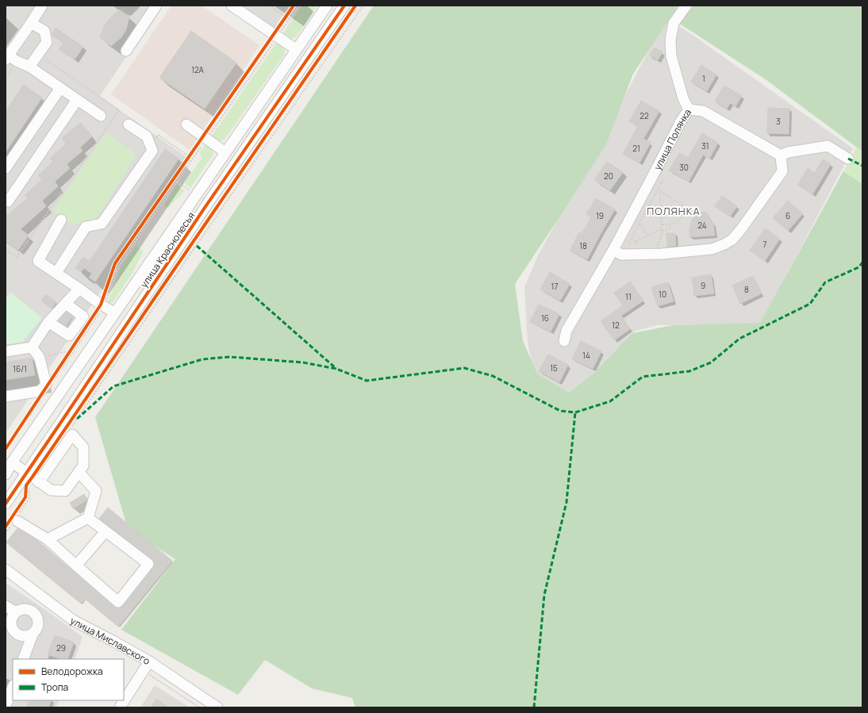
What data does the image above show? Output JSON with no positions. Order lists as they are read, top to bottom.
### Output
{
  "streets": {
    "street": ["улица Полянка", "улица Краснолесья", "улица Миславского"]
  },
  "districts": ["ПОЛЯНКА"],
  "house_numbers": [
    "12А",
    "1",
    "22",
    "3",
    "31",
    "21",
    "30",
    "20",
    "19",
    "6",
    "24",
    "7",
    "18",
    "9",
    "17",
    "8",
    "10",
    "11",
    "16",
    "12",
    "14",
    "15",
    "16/1",
    "29"
  ],
  "legend": ["Велодорожка", "Тропа"]
}
